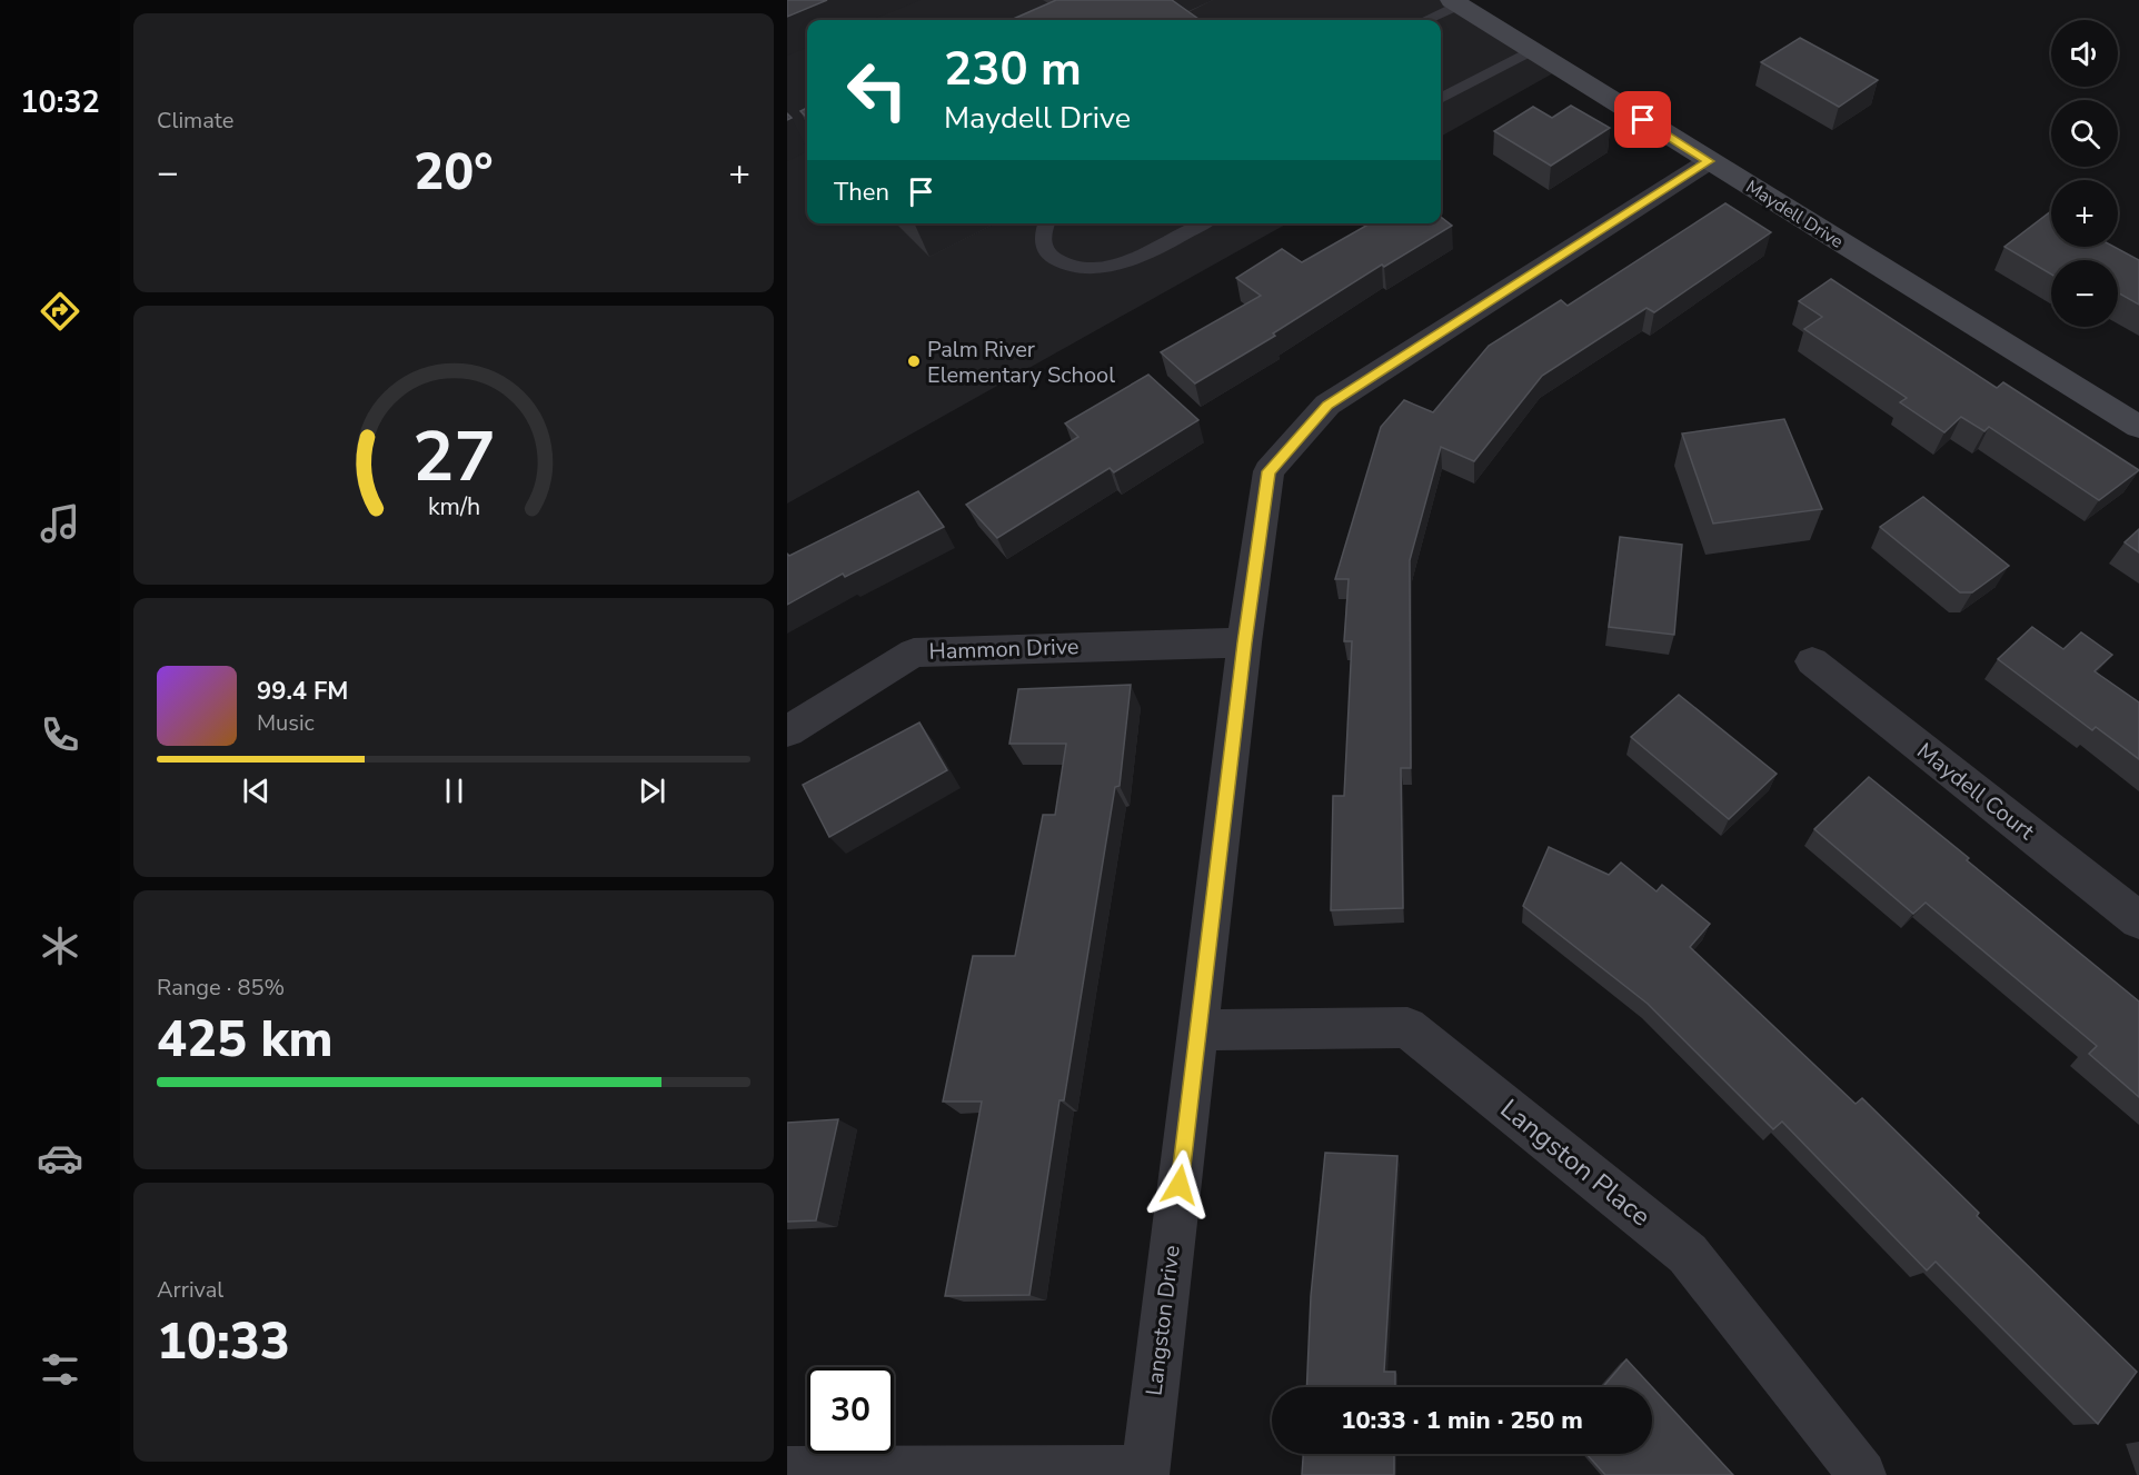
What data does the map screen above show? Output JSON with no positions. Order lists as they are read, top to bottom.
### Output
{
  "streets": {
    "street": [
      "Maydell Drive",
      "Hammon Drive",
      "Maydell Court",
      "Langston Place",
      "Langston Drive"
    ]
  },
  "crossings": [
    ["Maydell Drive", "Langston Drive"],
    ["Hammon Drive", "Langston Drive"],
    ["Langston Place", "Langston Drive"]
  ],
  "places": ["Palm River Elementary School"],
  "page": {
    "tabs": "10:32",
    "tile": [
      "Climate",
      ["Range · 85%", "425 km"],
      ["Arrival", "10:33"]
    ],
    "map_buttons": ["+", "−"],
    "turn": ["230 m", "Maydell Drive"],
    "heat": ["−", "20°", "+"],
    "then": "Then",
    "song": ["99.4 FM", "Music"],
    "limit": "30",
    "trip": "10:33 · 1 min · 250 m",
    "gauge": ["27", "km/h"]
  }
}
